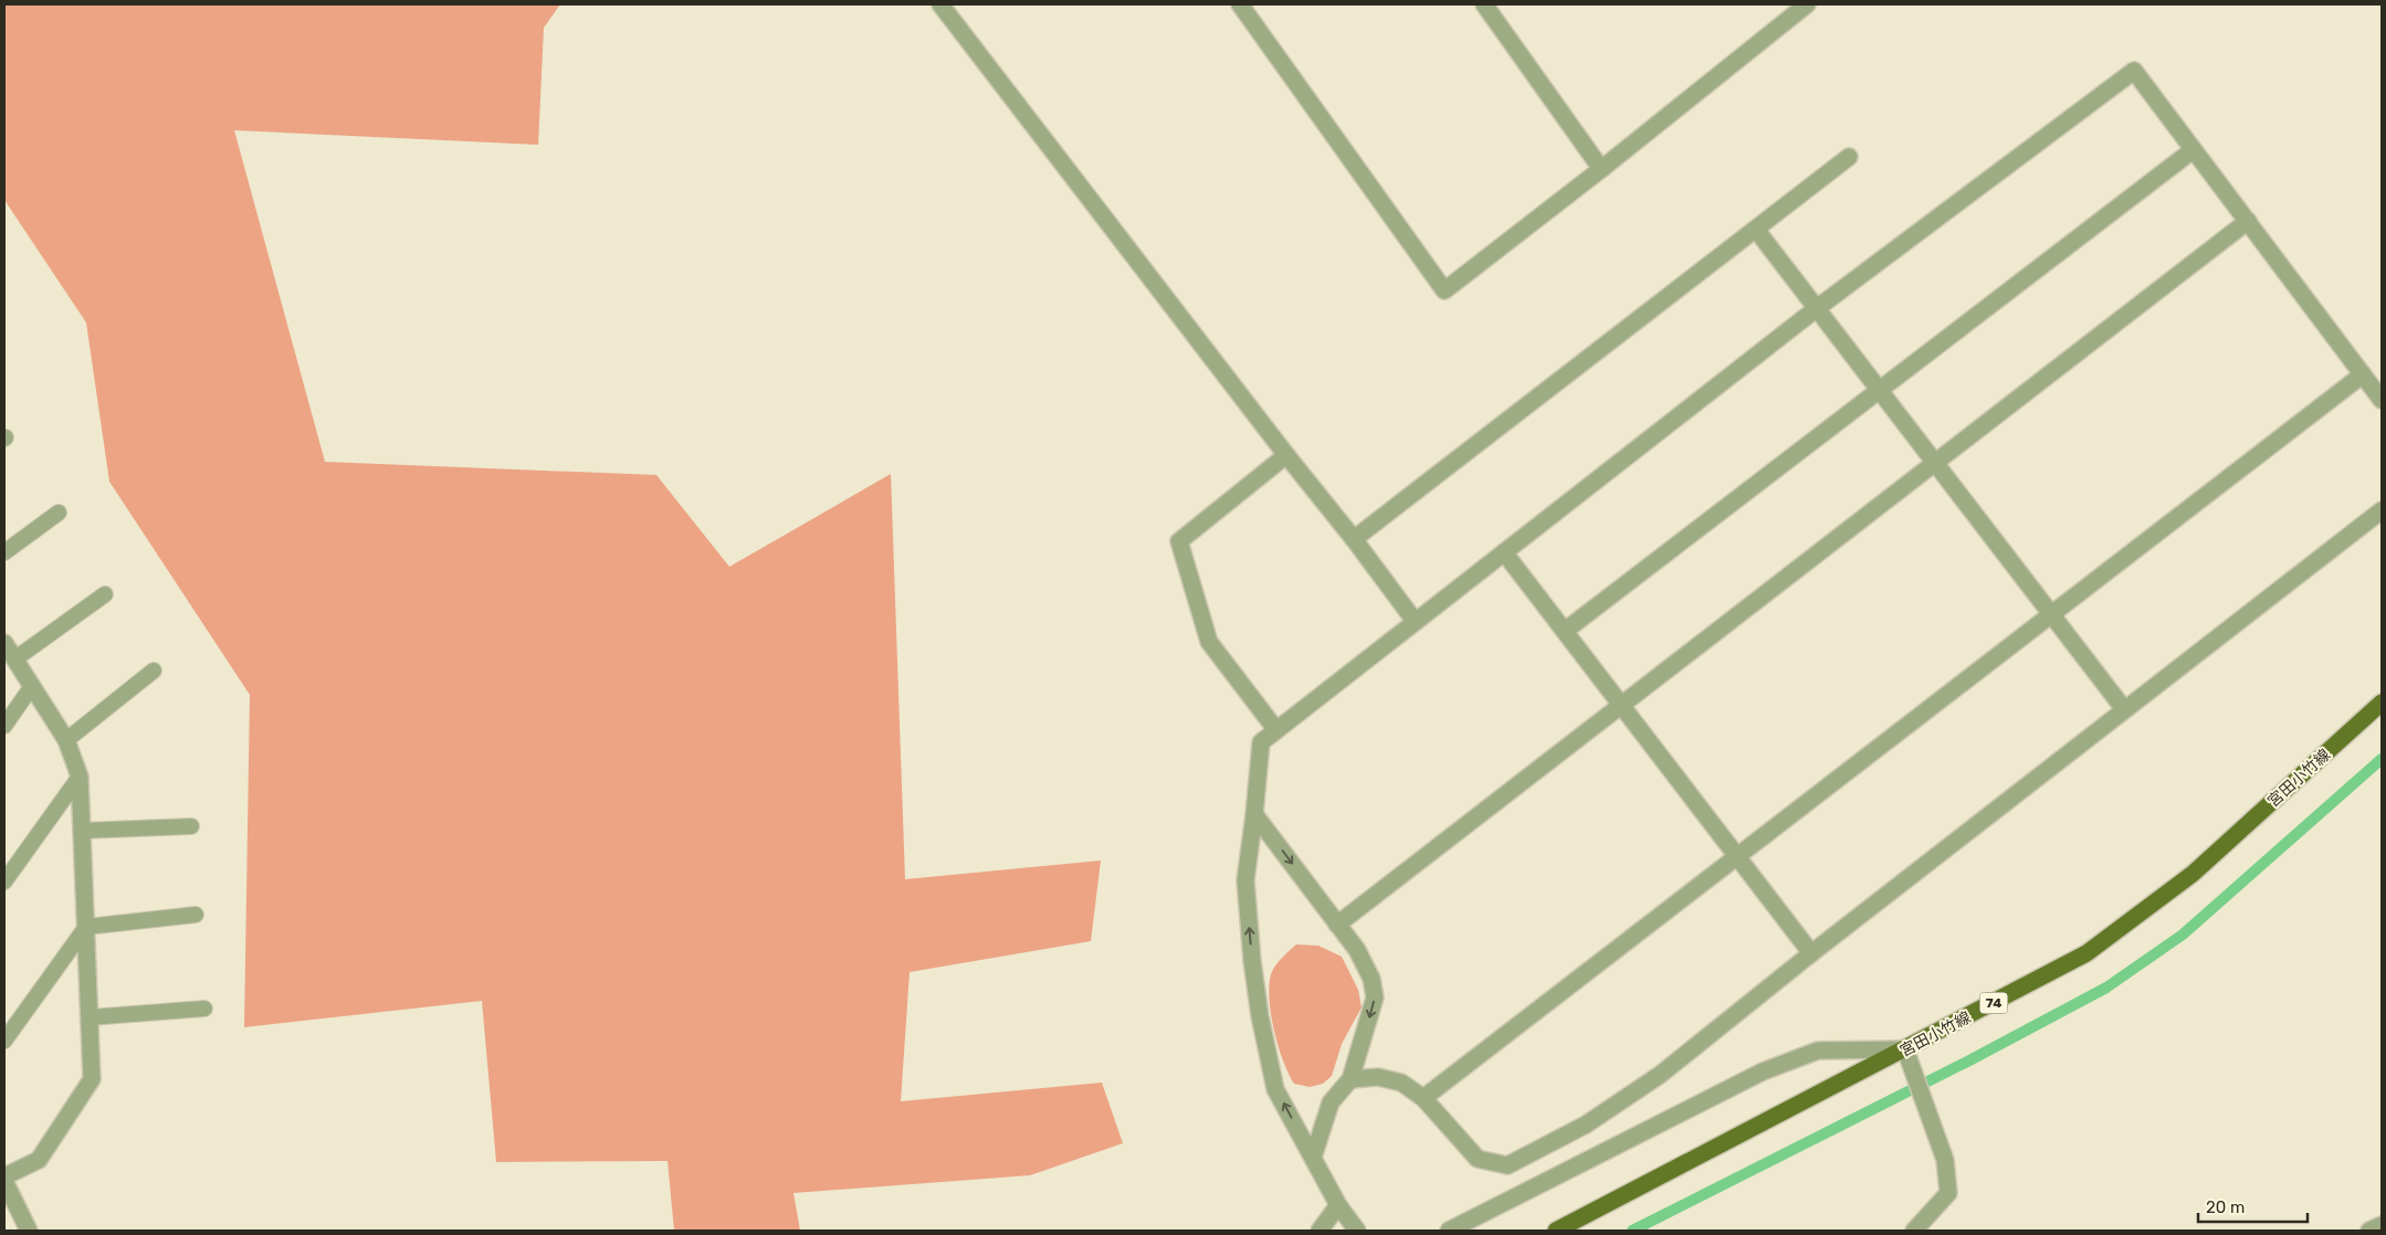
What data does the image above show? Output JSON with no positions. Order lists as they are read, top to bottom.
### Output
{
  "streets": {
    "main road": ["宮田小竹線", "74"]
  },
  "scale_bar": "20 m"
}
